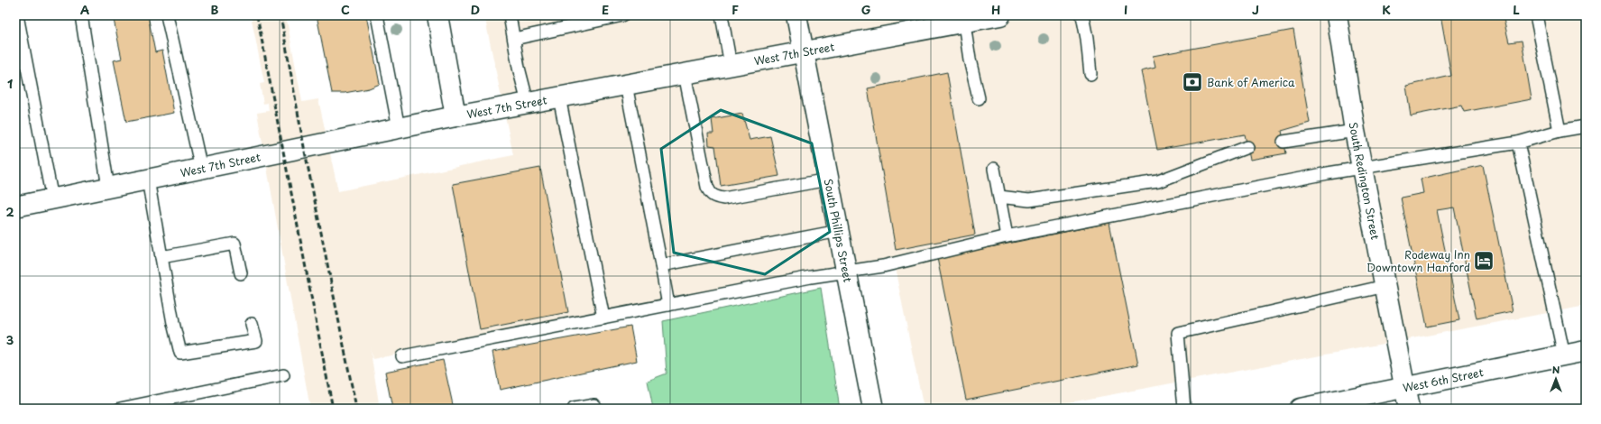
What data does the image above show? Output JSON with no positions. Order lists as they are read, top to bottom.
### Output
{
  "streets": {
    "street": [
      "West 7th Street",
      "South Redington Street",
      "South Phillips Street",
      "West 6th Street"
    ]
  },
  "crossings": [
    ["West 7th Street", "South Phillips Street"],
    ["South Redington Street", "West 6th Street"]
  ],
  "places": {
    "bank": ["Bank of America"],
    "hotel": ["Rodeway Inn Downtown Hanford"]
  },
  "north": "top",
  "grid": {
    "columns": [
      "A",
      "B",
      "C",
      "D",
      "E",
      "F",
      "G",
      "H",
      "I",
      "J",
      "K",
      "L"
    ],
    "rows": ["1", "2", "3"]
  }
}
